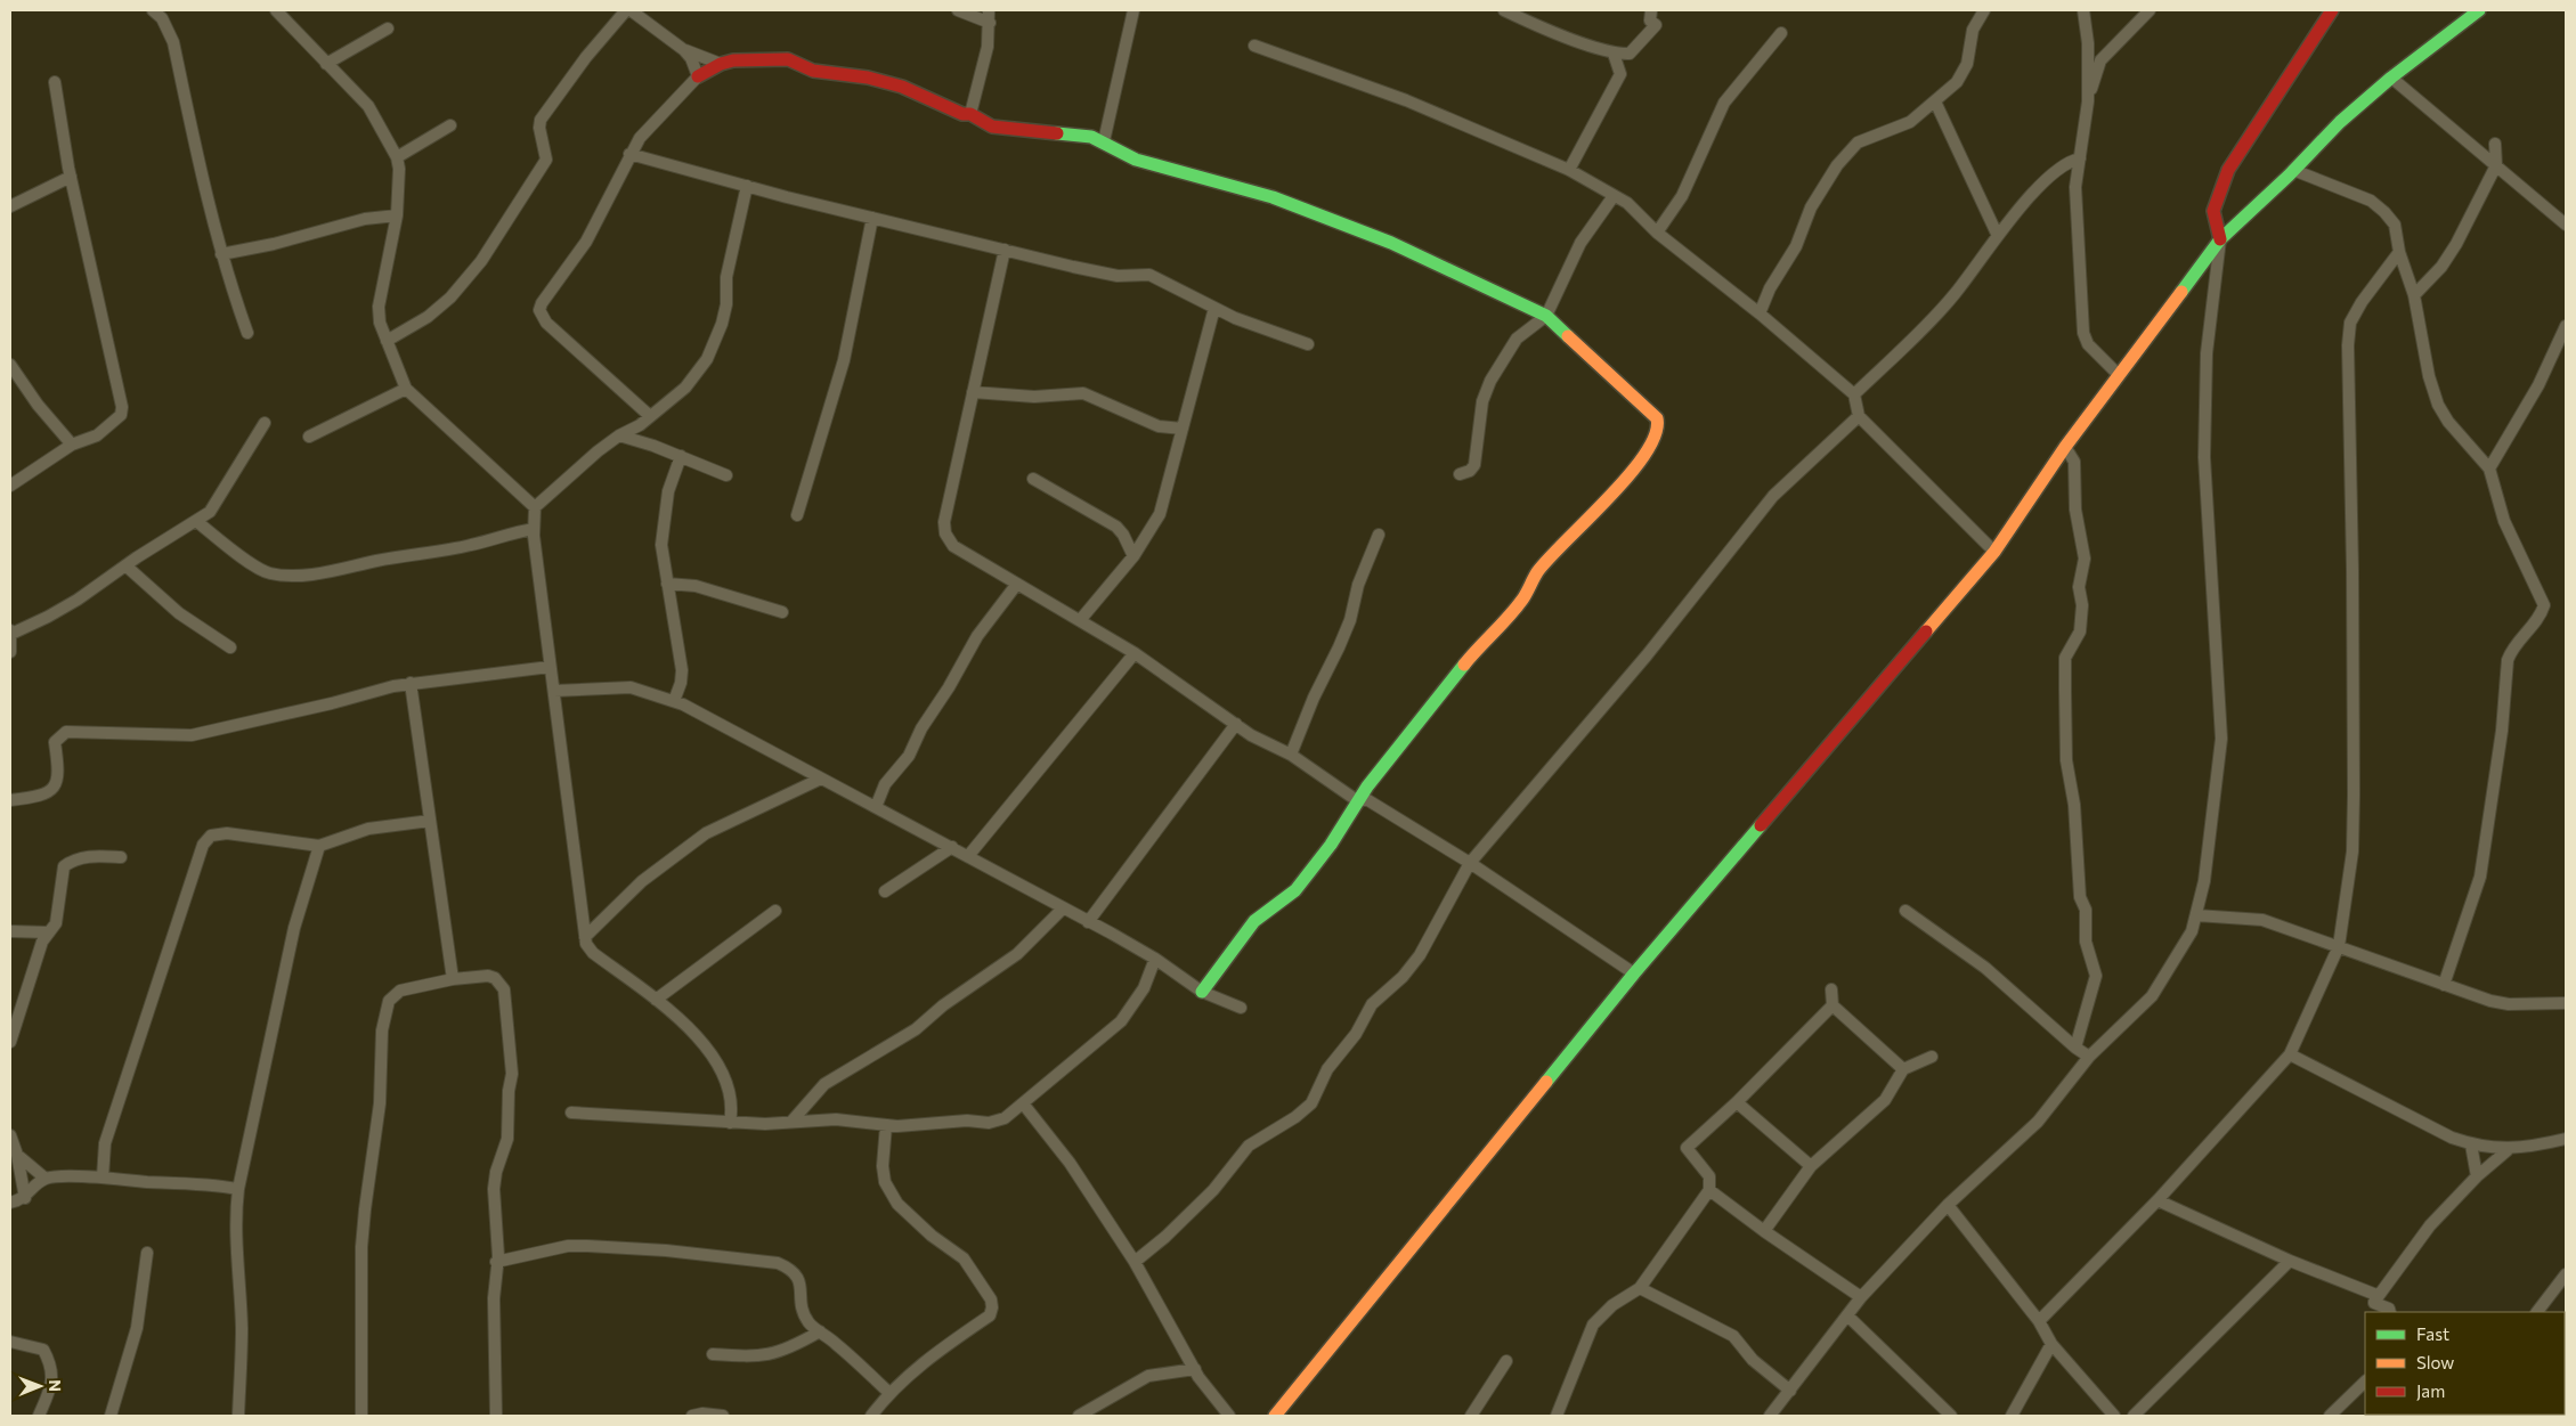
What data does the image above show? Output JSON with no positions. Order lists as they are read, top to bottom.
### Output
{
  "legend": ["Fast", "Slow", "Jam"],
  "north": "right"
}
